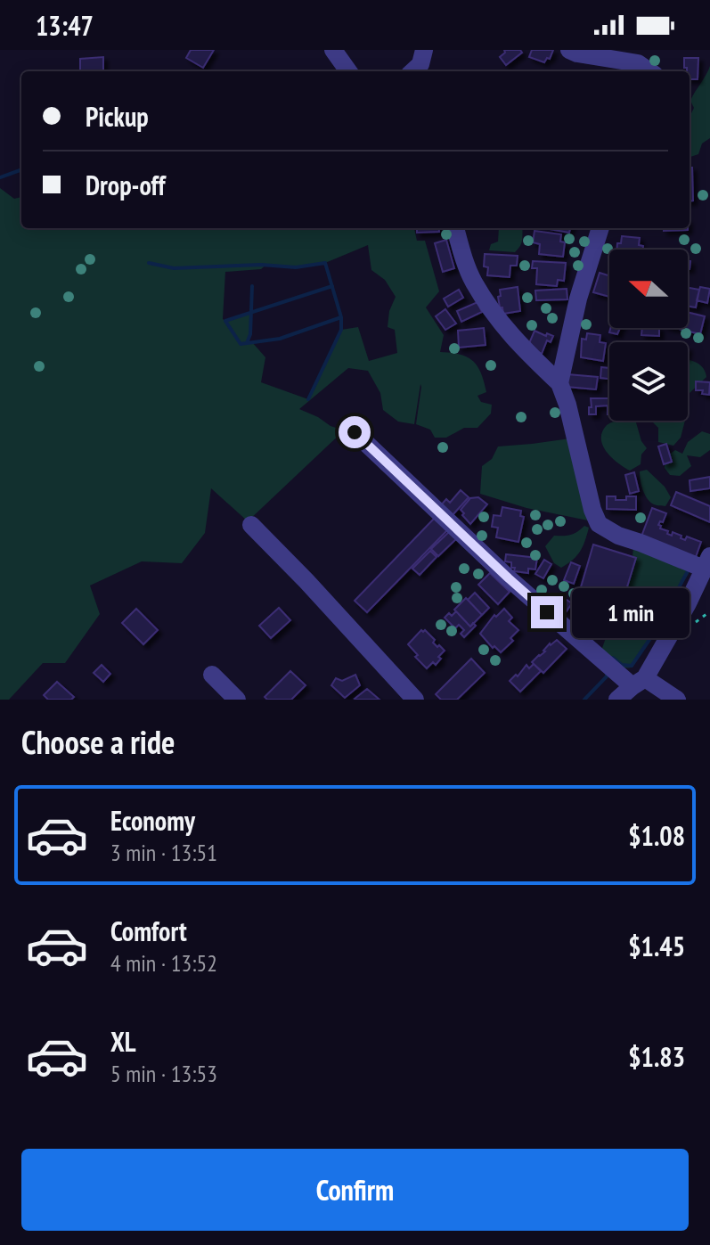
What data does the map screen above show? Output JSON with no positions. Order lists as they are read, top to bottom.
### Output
{
  "north": "left",
  "page": {
    "status": "13:47",
    "banner": ["Pickup", "Drop-off"],
    "bubble": "1 min",
    "heading": "Choose a ride",
    "list": [
      {
        "name": "Economy",
        "note": "3 min · 13:51",
        "value": "$1.08"
      },
      {
        "name": "Comfort",
        "note": "4 min · 13:52",
        "value": "$1.45"
      },
      {
        "name": "XL",
        "note": "5 min · 13:53",
        "value": "$1.83"
      }
    ],
    "buttons": "Confirm"
  }
}
